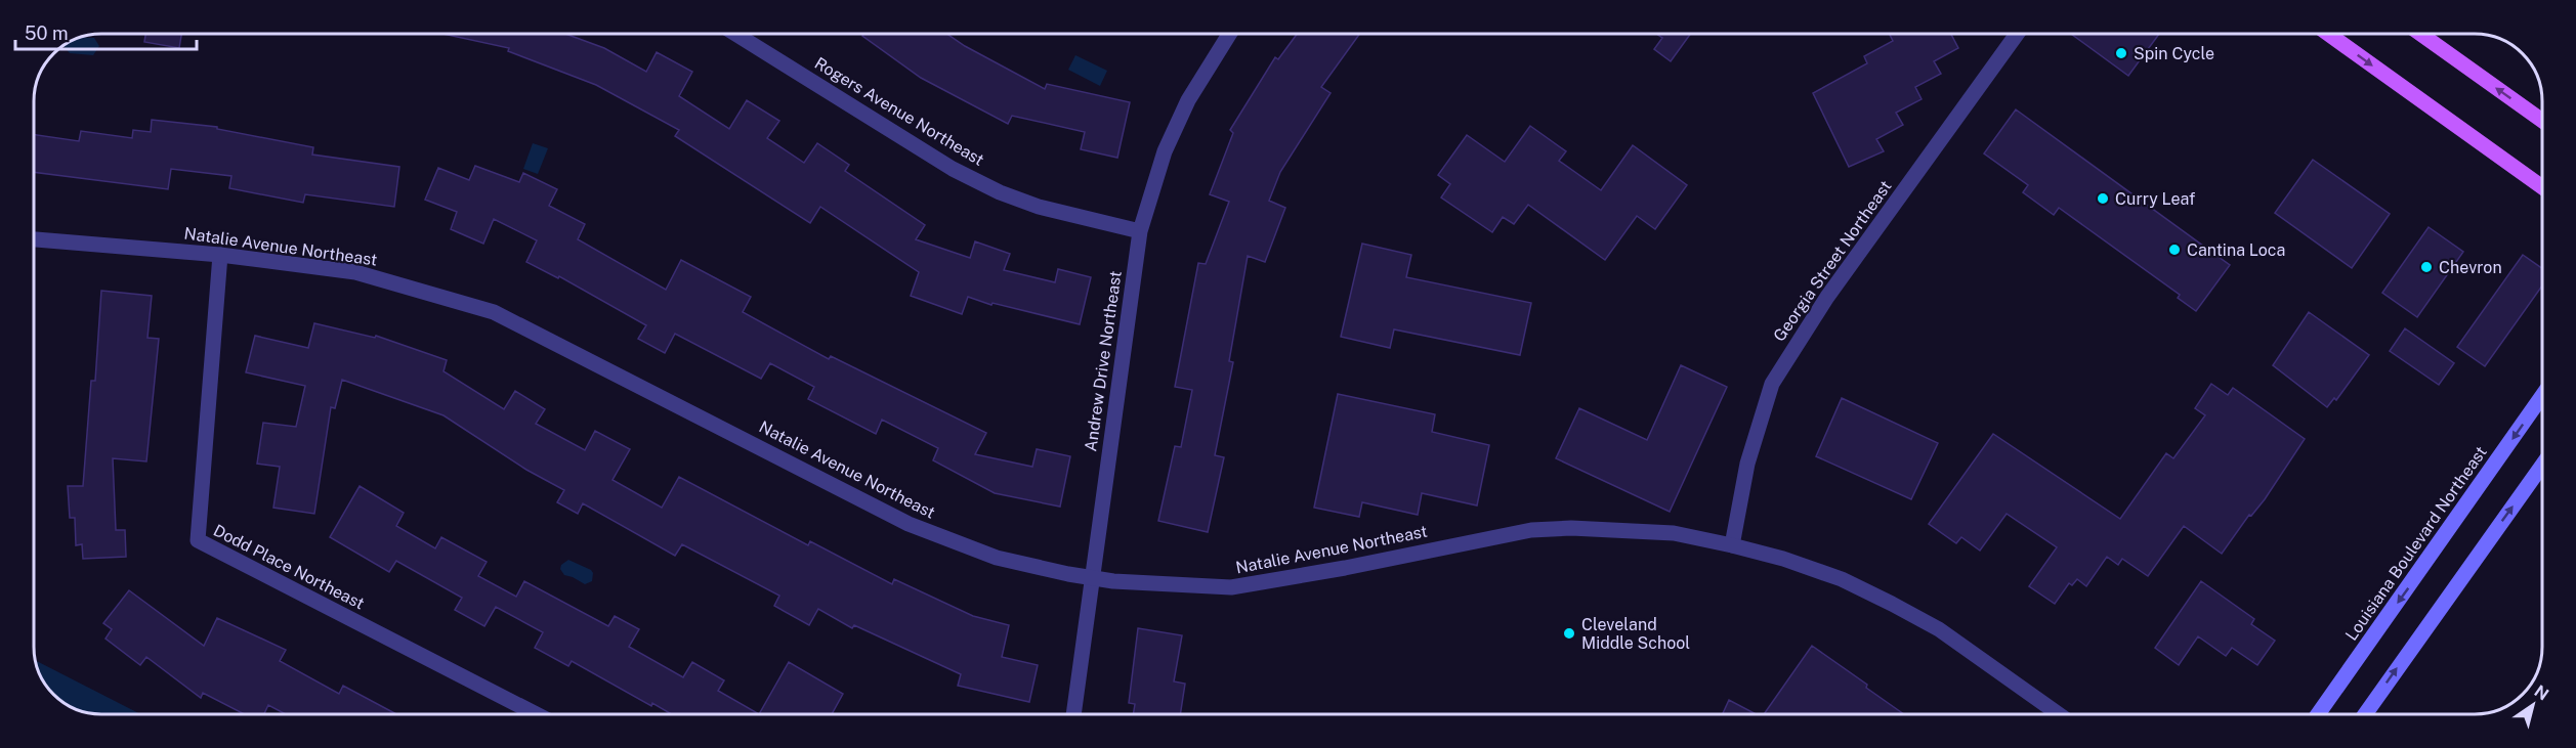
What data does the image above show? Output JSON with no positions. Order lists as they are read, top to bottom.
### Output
{
  "streets": {
    "main road": ["Louisiana Boulevard Northeast"],
    "street": [
      "Rogers Avenue Northeast",
      "Natalie Avenue Northeast",
      "Georgia Street Northeast",
      "Andrew Drive Northeast",
      "Dodd Place Northeast"
    ]
  },
  "crossings": [
    ["Rogers Avenue Northeast", "Andrew Drive Northeast"],
    ["Natalie Avenue Northeast", "Georgia Street Northeast"],
    ["Natalie Avenue Northeast", "Andrew Drive Northeast"],
    ["Natalie Avenue Northeast", "Dodd Place Northeast"]
  ],
  "places": [
    "Spin Cycle",
    "Curry Leaf",
    "Cantina Loca",
    "Chevron",
    "Cleveland Middle School"
  ],
  "scale_bar": "50 m",
  "north": "top right"
}
